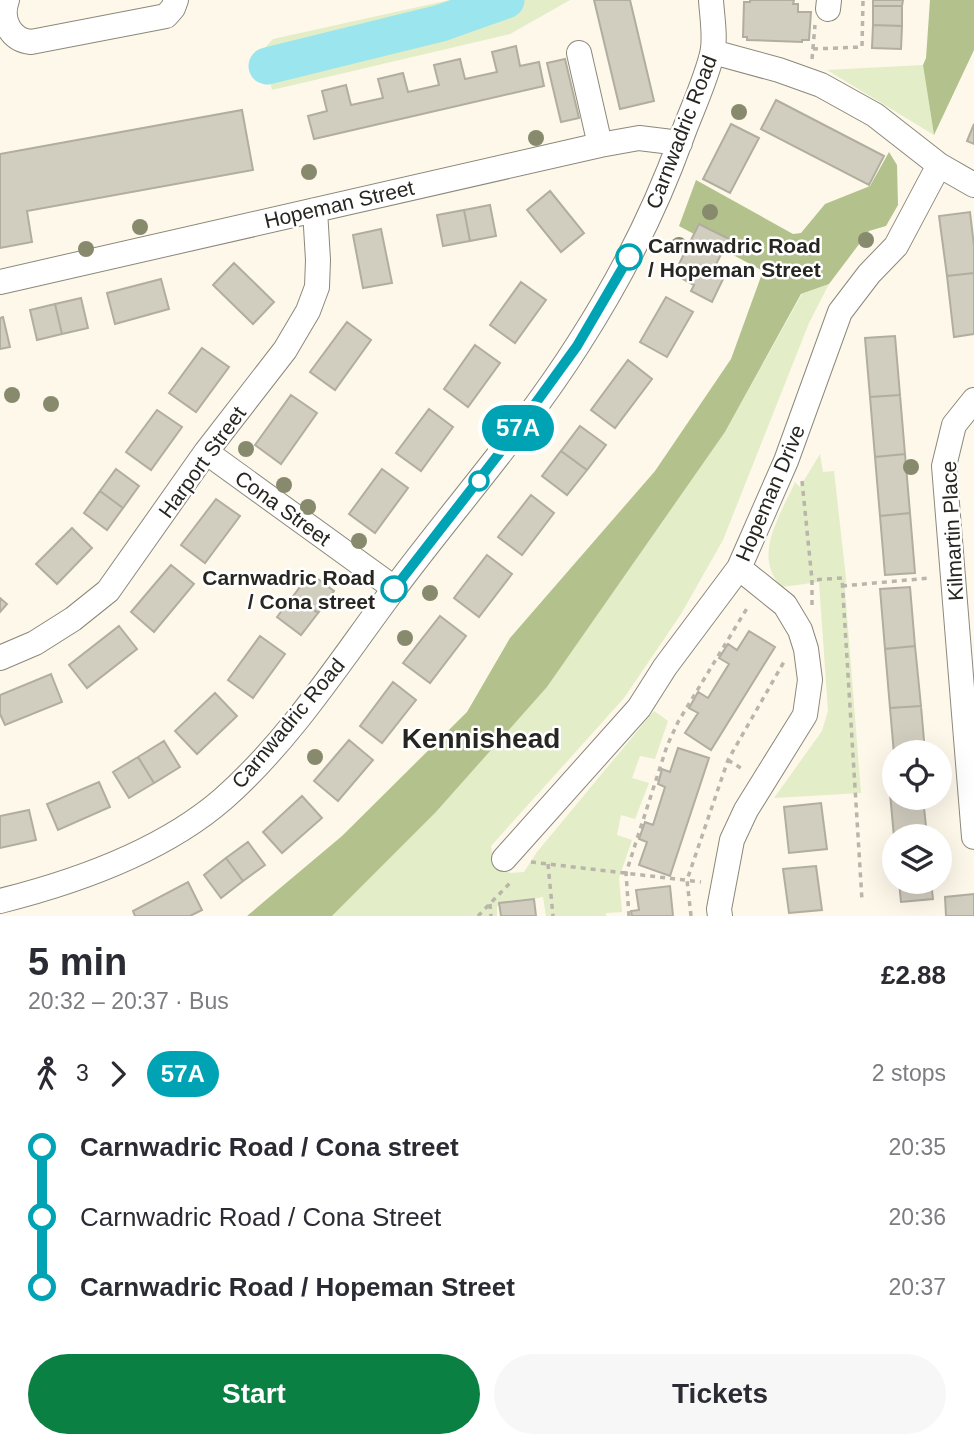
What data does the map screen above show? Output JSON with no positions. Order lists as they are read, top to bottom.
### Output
{
  "streets": {
    "street": [
      "Carnwadric Road",
      "Hopeman Street",
      "Harport Street",
      "Hopeman Drive",
      "Cona Street",
      "Kilmartin Place"
    ]
  },
  "crossings": [
    ["Carnwadric Road", "Hopeman Street"],
    ["Carnwadric Road", "Cona Street"],
    ["Hopeman Street", "Harport Street"],
    ["Harport Street", "Cona Street"]
  ],
  "districts": ["Kennishead"],
  "places": ["Carnwadric Road / Hopeman Street", "Carnwadric Road / Cona street"],
  "lines": ["bus line 57A"],
  "page": {
    "on_map": "57A",
    "heading": ["5 min", "20:32 – 20:37 · Bus", "£2.88"],
    "legs": ["3", "57A", "2 stops"],
    "list": [
      {
        "name": "Carnwadric Road / Cona street",
        "value": "20:35"
      },
      {
        "name": "Carnwadric Road / Cona Street",
        "value": "20:36"
      },
      {
        "name": "Carnwadric Road / Hopeman Street",
        "value": "20:37"
      }
    ],
    "buttons": ["Start", "Tickets"]
  }
}
